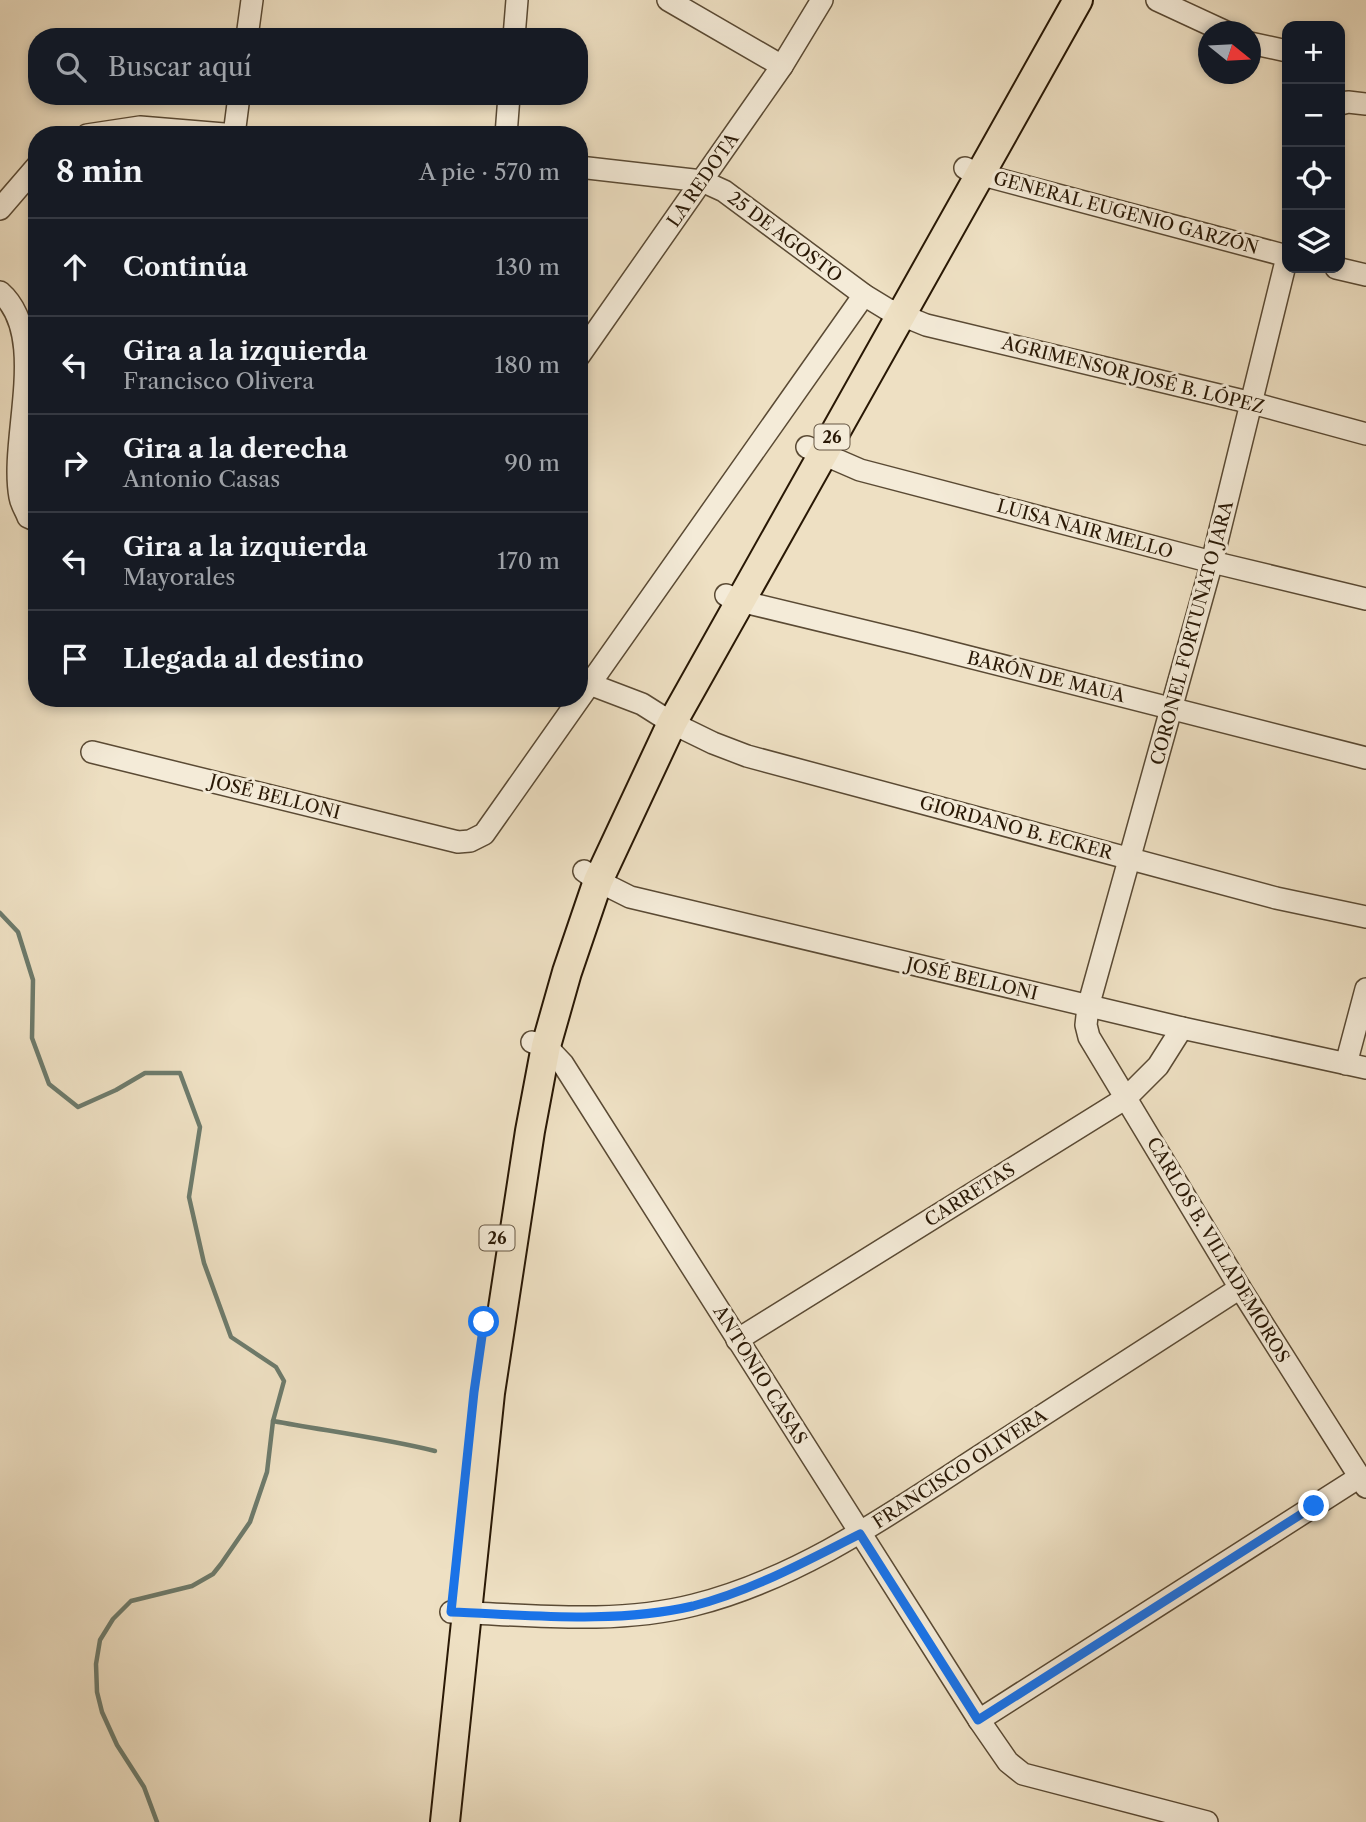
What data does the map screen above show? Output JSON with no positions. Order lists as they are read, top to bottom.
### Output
{
  "streets": {
    "main road": ["26"],
    "street": [
      "LA REDOTA",
      "GENERAL EUGENIO GARZÓN",
      "25 DE AGOSTO",
      "AGRIMENSOR JOSÉ B. LÓPEZ",
      "LUISA NAIR MELLO",
      "CORONEL FORTUNATO JARA",
      "BARÓN DE MAUA",
      "JOSÉ BELLONI",
      "GIORDANO B. ECKER",
      "CARRETAS",
      "CARLOS B. VILLADEMOROS",
      "ANTONIO CASAS",
      "FRANCISCO OLIVERA"
    ]
  },
  "crossings": [
    ["LA REDOTA", "25 DE AGOSTO"],
    ["GENERAL EUGENIO GARZÓN", "26"],
    ["25 DE AGOSTO", "AGRIMENSOR JOSÉ B. LÓPEZ"],
    ["25 DE AGOSTO", "26"],
    ["AGRIMENSOR JOSÉ B. LÓPEZ", "26"],
    ["AGRIMENSOR JOSÉ B. LÓPEZ", "CORONEL FORTUNATO JARA"],
    ["26", "LUISA NAIR MELLO"],
    ["26", "BARÓN DE MAUA"],
    ["26", "JOSÉ BELLONI"],
    ["26", "GIORDANO B. ECKER"],
    ["26", "ANTONIO CASAS"],
    ["26", "FRANCISCO OLIVERA"],
    ["LUISA NAIR MELLO", "CORONEL FORTUNATO JARA"],
    ["CORONEL FORTUNATO JARA", "BARÓN DE MAUA"],
    ["CORONEL FORTUNATO JARA", "JOSÉ BELLONI"],
    ["CORONEL FORTUNATO JARA", "GIORDANO B. ECKER"],
    ["CORONEL FORTUNATO JARA", "CARLOS B. VILLADEMOROS"],
    ["JOSÉ BELLONI", "CARRETAS"],
    ["JOSÉ BELLONI", "CARLOS B. VILLADEMOROS"],
    ["CARRETAS", "CARLOS B. VILLADEMOROS"],
    ["CARRETAS", "ANTONIO CASAS"],
    ["CARLOS B. VILLADEMOROS", "FRANCISCO OLIVERA"],
    ["ANTONIO CASAS", "FRANCISCO OLIVERA"]
  ],
  "north": "right",
  "page": {
    "map_buttons": ["+", "−"],
    "search": "Buscar aquí",
    "heading": ["8 min", "A pie · 570 m"],
    "list": [
      ["Continúa", "130 m"],
      ["Gira a la izquierda", "Francisco Olivera", "180 m"],
      ["Gira a la derecha", "Antonio Casas", "90 m"],
      ["Gira a la izquierda", "Mayorales", "170 m"],
      "Llegada al destino"
    ]
  }
}
